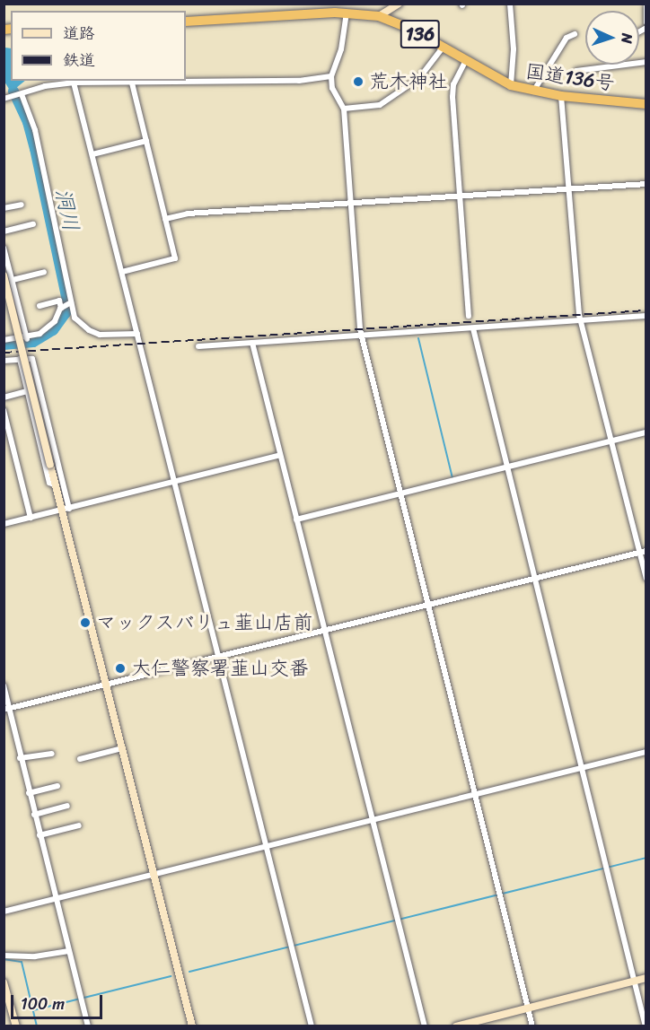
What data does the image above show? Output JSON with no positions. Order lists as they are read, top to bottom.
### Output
{
  "streets": {
    "highway": ["136", "国道136号"]
  },
  "water": ["洞川"],
  "places": ["荒木神社", "マックスバリュ韮山店前", "大仁警察署韮山交番"],
  "legend": ["道路", "鉄道"],
  "scale_bar": "100 m",
  "north": "right"
}
